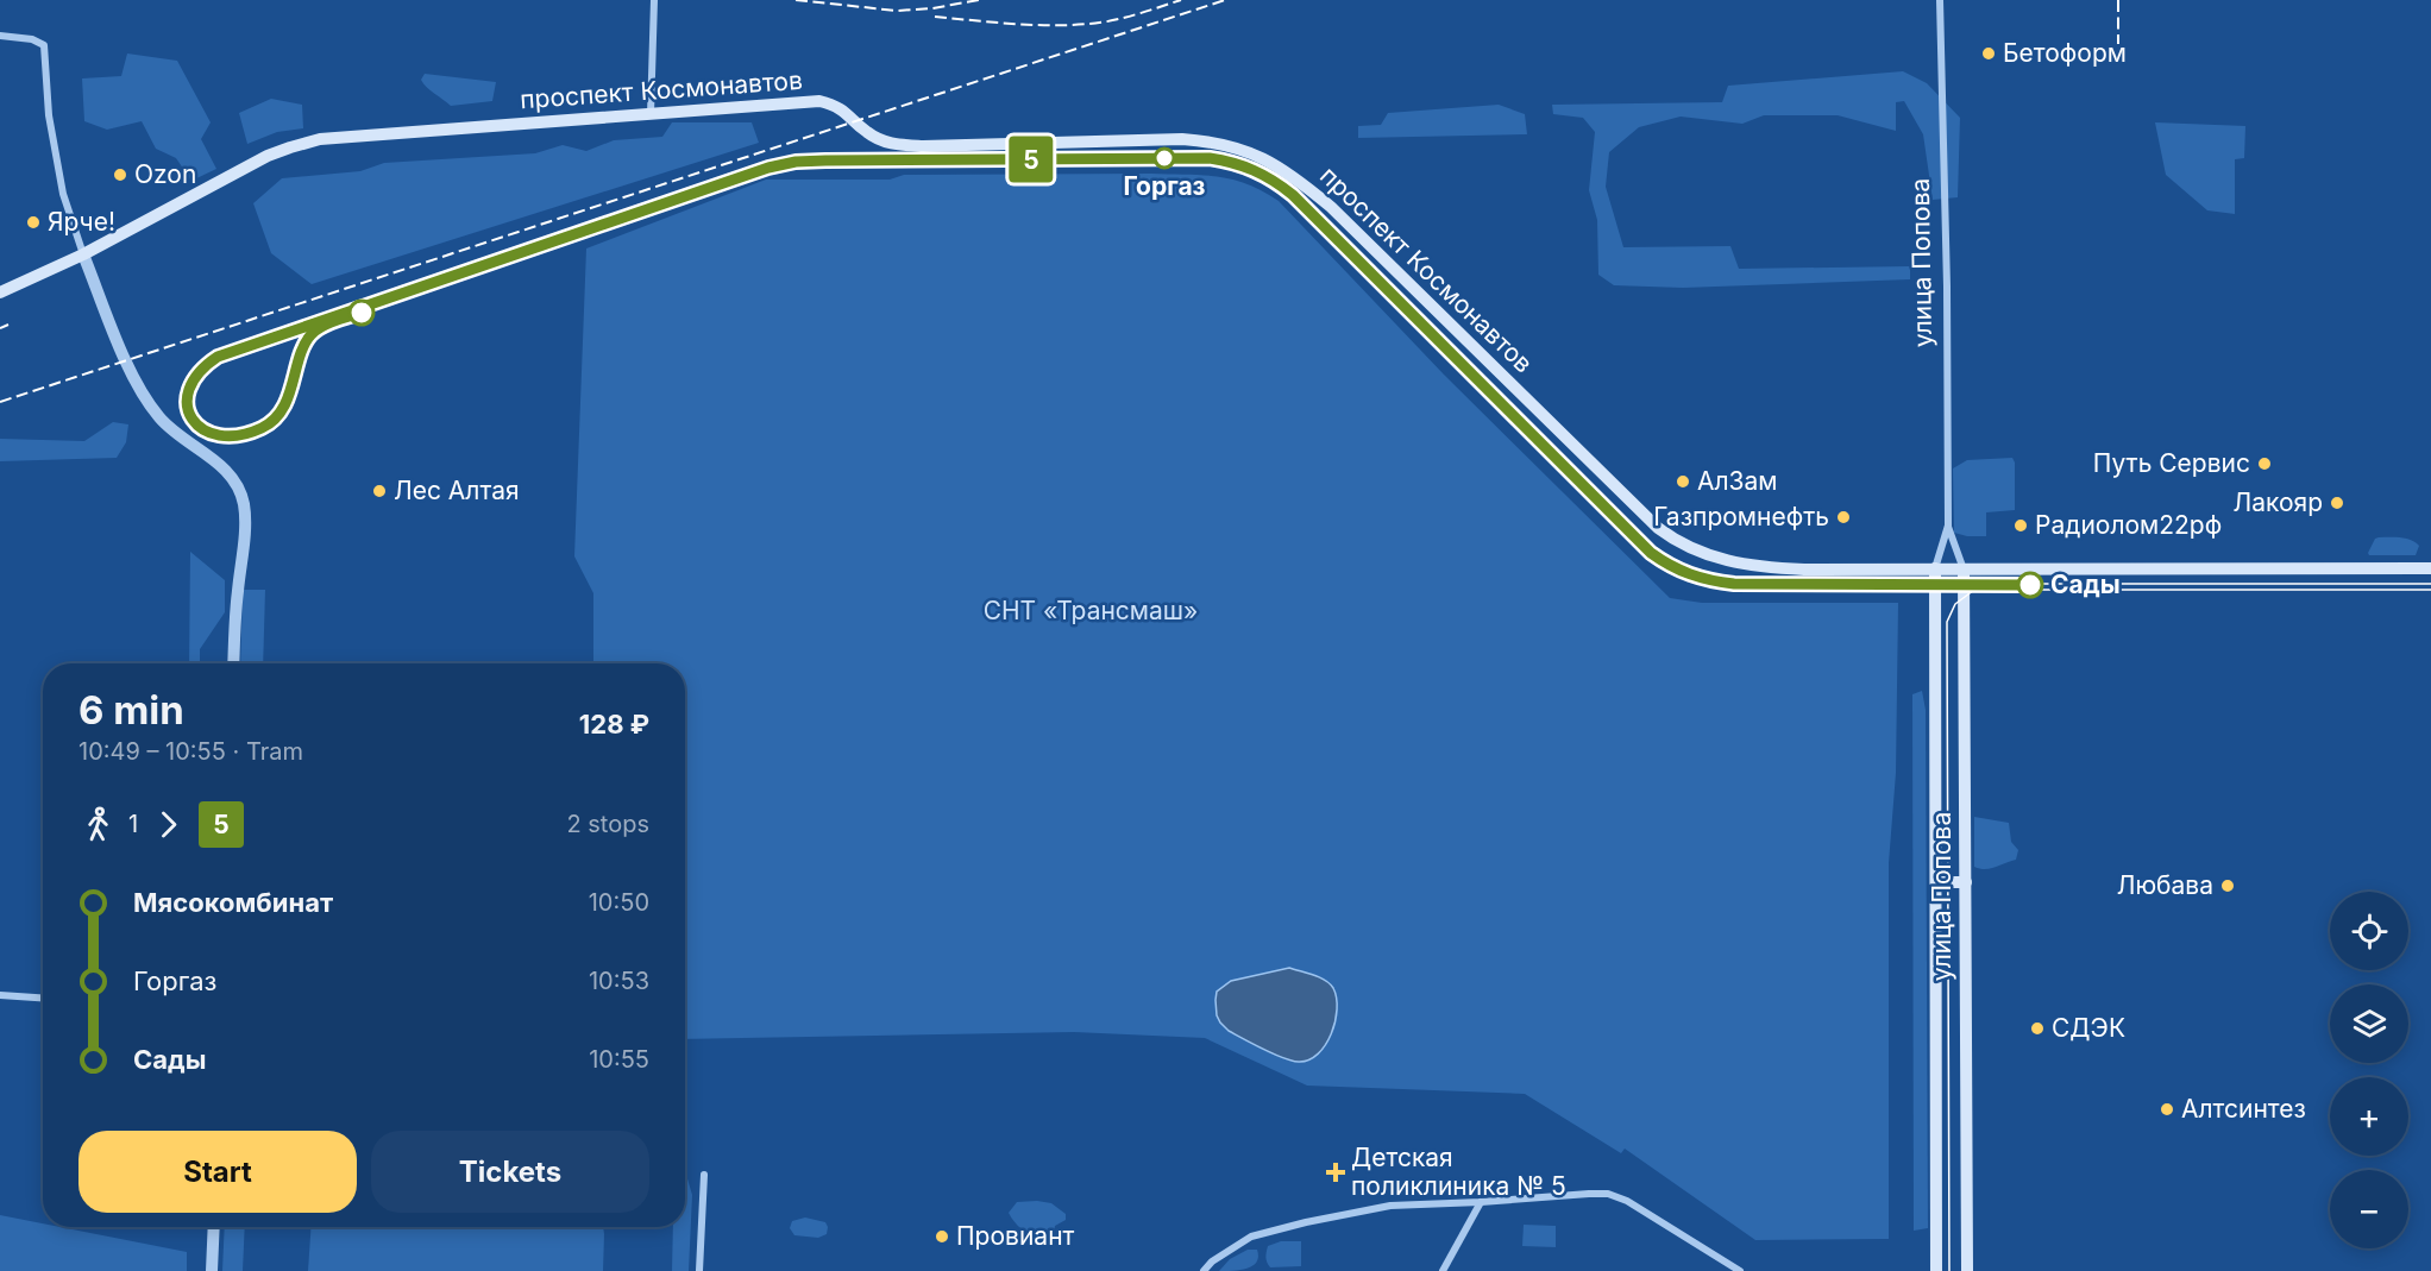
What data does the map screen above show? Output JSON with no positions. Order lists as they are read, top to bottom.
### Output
{
  "streets": {
    "main road": ["проспект Космонавтов", "улица Попова"]
  },
  "crossings": [
    ["проспект Космонавтов", "улица Попова"]
  ],
  "parks": ["СНТ «Трансмаш»"],
  "places": {
    "other": [
      "Бетоформ",
      "Горгаз",
      "Ozon",
      "Ярче!",
      "Путь Сервис",
      "АлЗам",
      "Лес Алтая",
      "Лакояр",
      "Газпромнефть",
      "Радиолом22рф",
      "Сады",
      "Любава",
      "СДЭК",
      "Алтсинтез",
      "Провиант"
    ],
    "health": ["Детская поликлиника № 5"]
  },
  "lines": ["tram line 5"],
  "page": {
    "on_map": "5",
    "heading": ["6 min", "10:49 – 10:55 · Tram", "128 ₽"],
    "legs": ["1", "5", "2 stops"],
    "list": [
      {
        "name": "Мясокомбинат",
        "value": "10:50"
      },
      {
        "name": "Горгаз",
        "value": "10:53"
      },
      {
        "name": "Сады",
        "value": "10:55"
      }
    ],
    "map_buttons": ["+", "−"],
    "buttons": ["Start", "Tickets"]
  }
}
